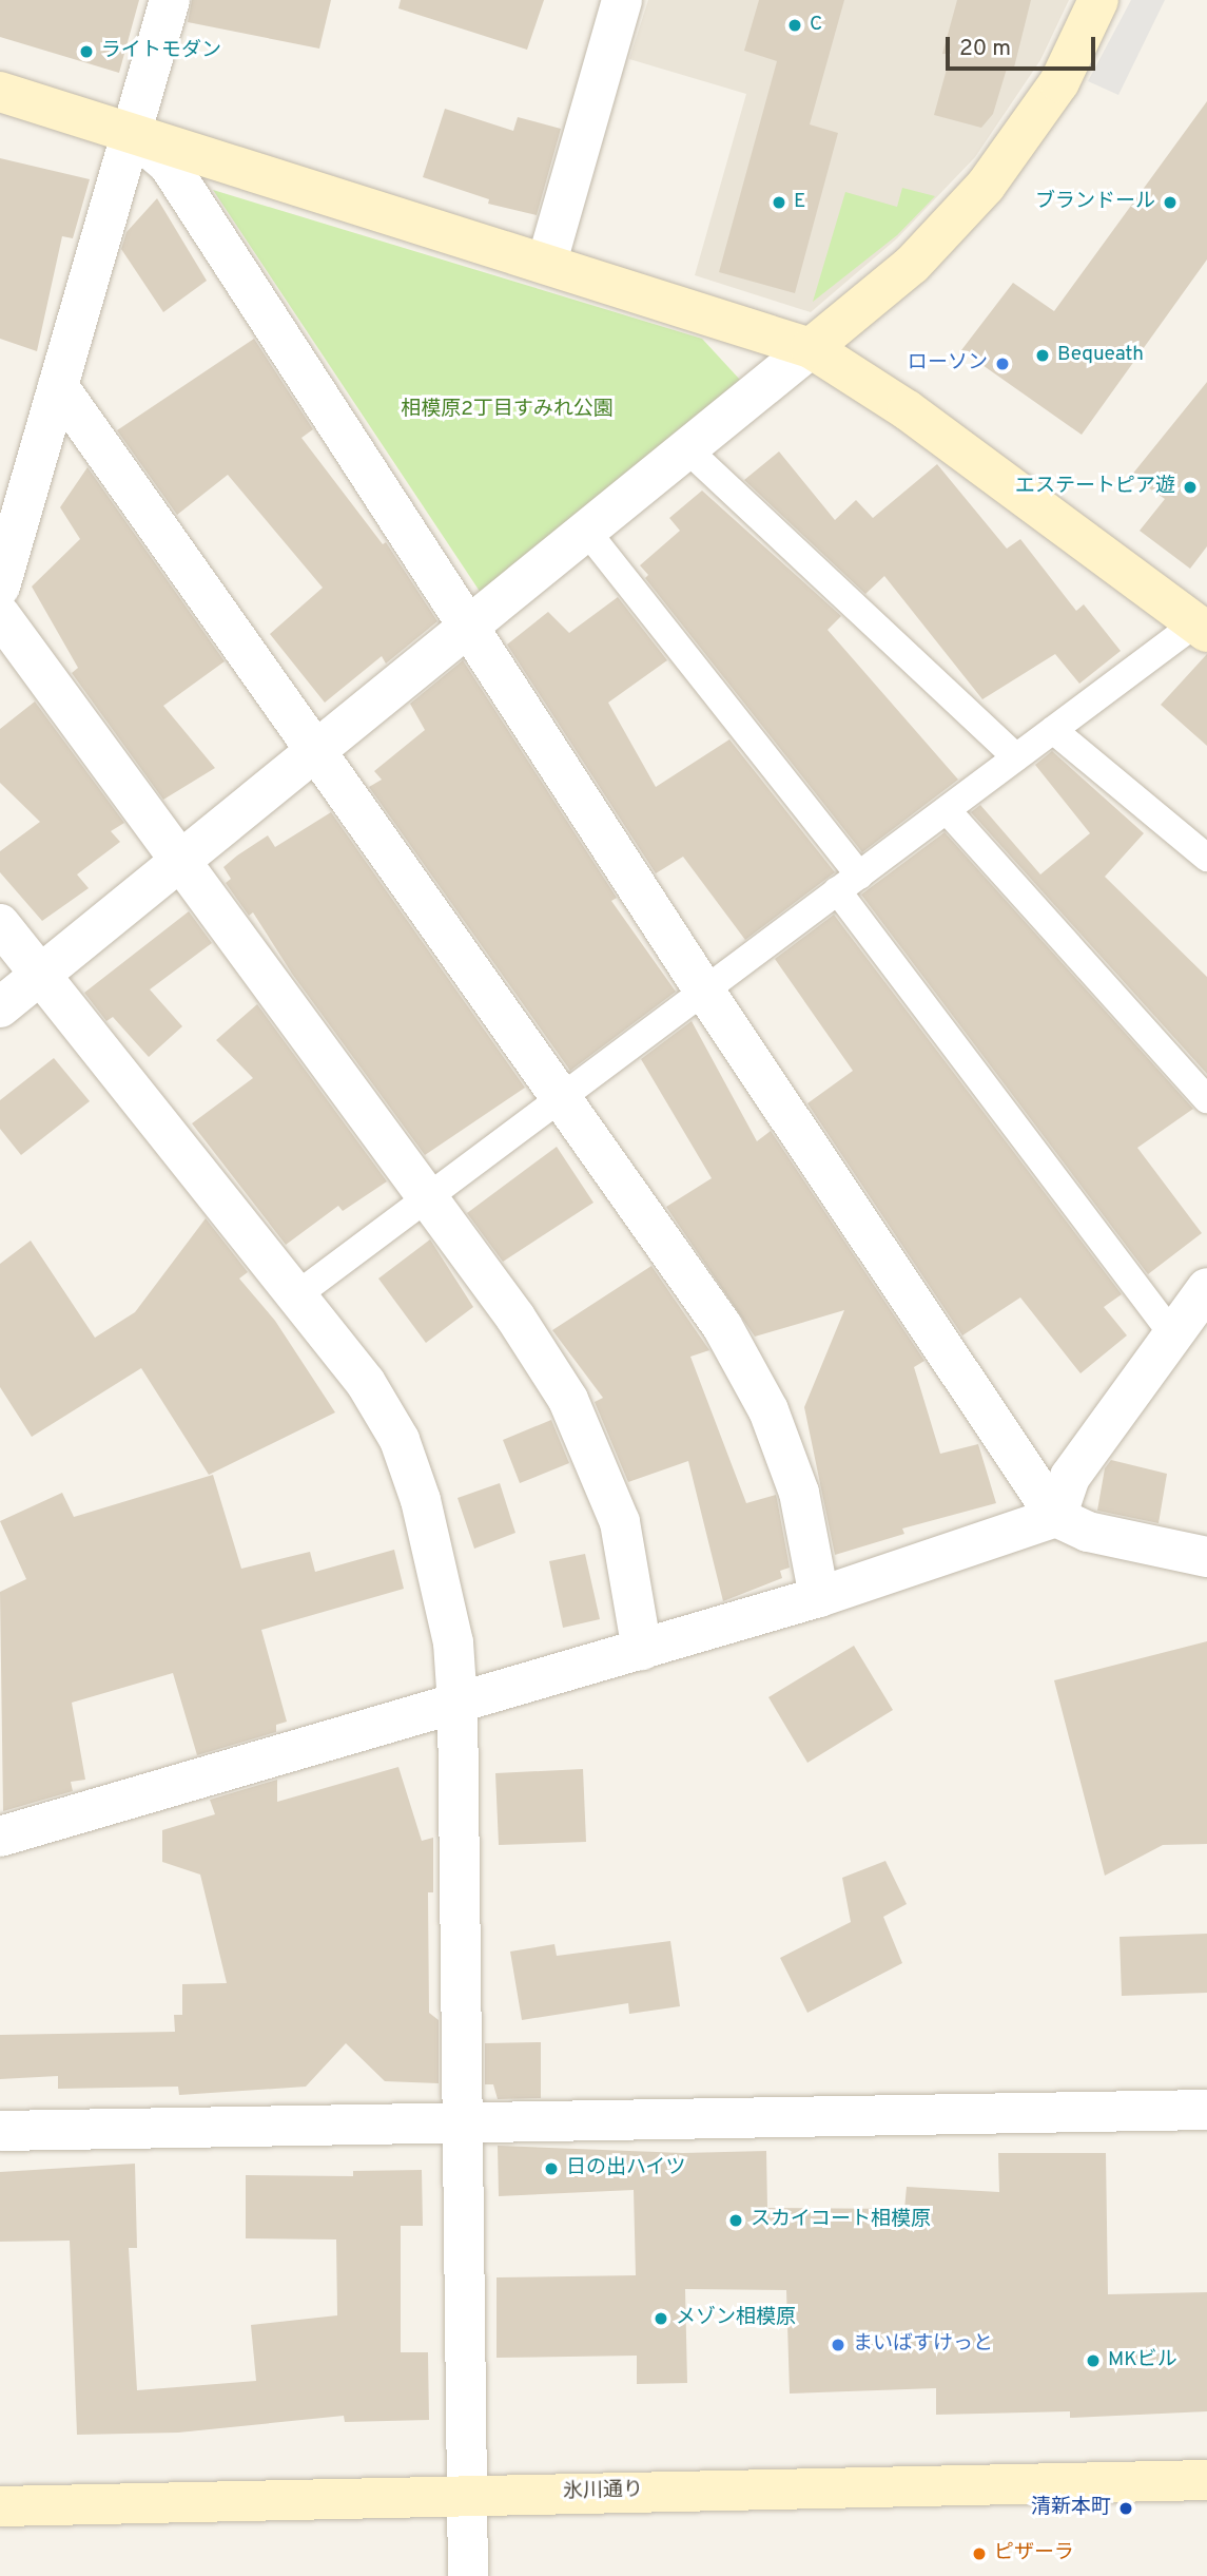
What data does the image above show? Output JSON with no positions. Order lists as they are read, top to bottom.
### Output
{
  "streets": {
    "street": ["氷川通り"]
  },
  "parks": ["相模原2丁目すみれ公園"],
  "places": [
    "C",
    "ライトモダン",
    "E",
    "ブランドール",
    "Bequeath",
    "ローソン",
    "エステートピア遊",
    "日の出ハイツ",
    "スカイコート相模原",
    "メゾン相模原",
    "まいばすけっと",
    "MKビル",
    "清新本町",
    "ピザーラ"
  ],
  "scale_bar": "20 m"
}
